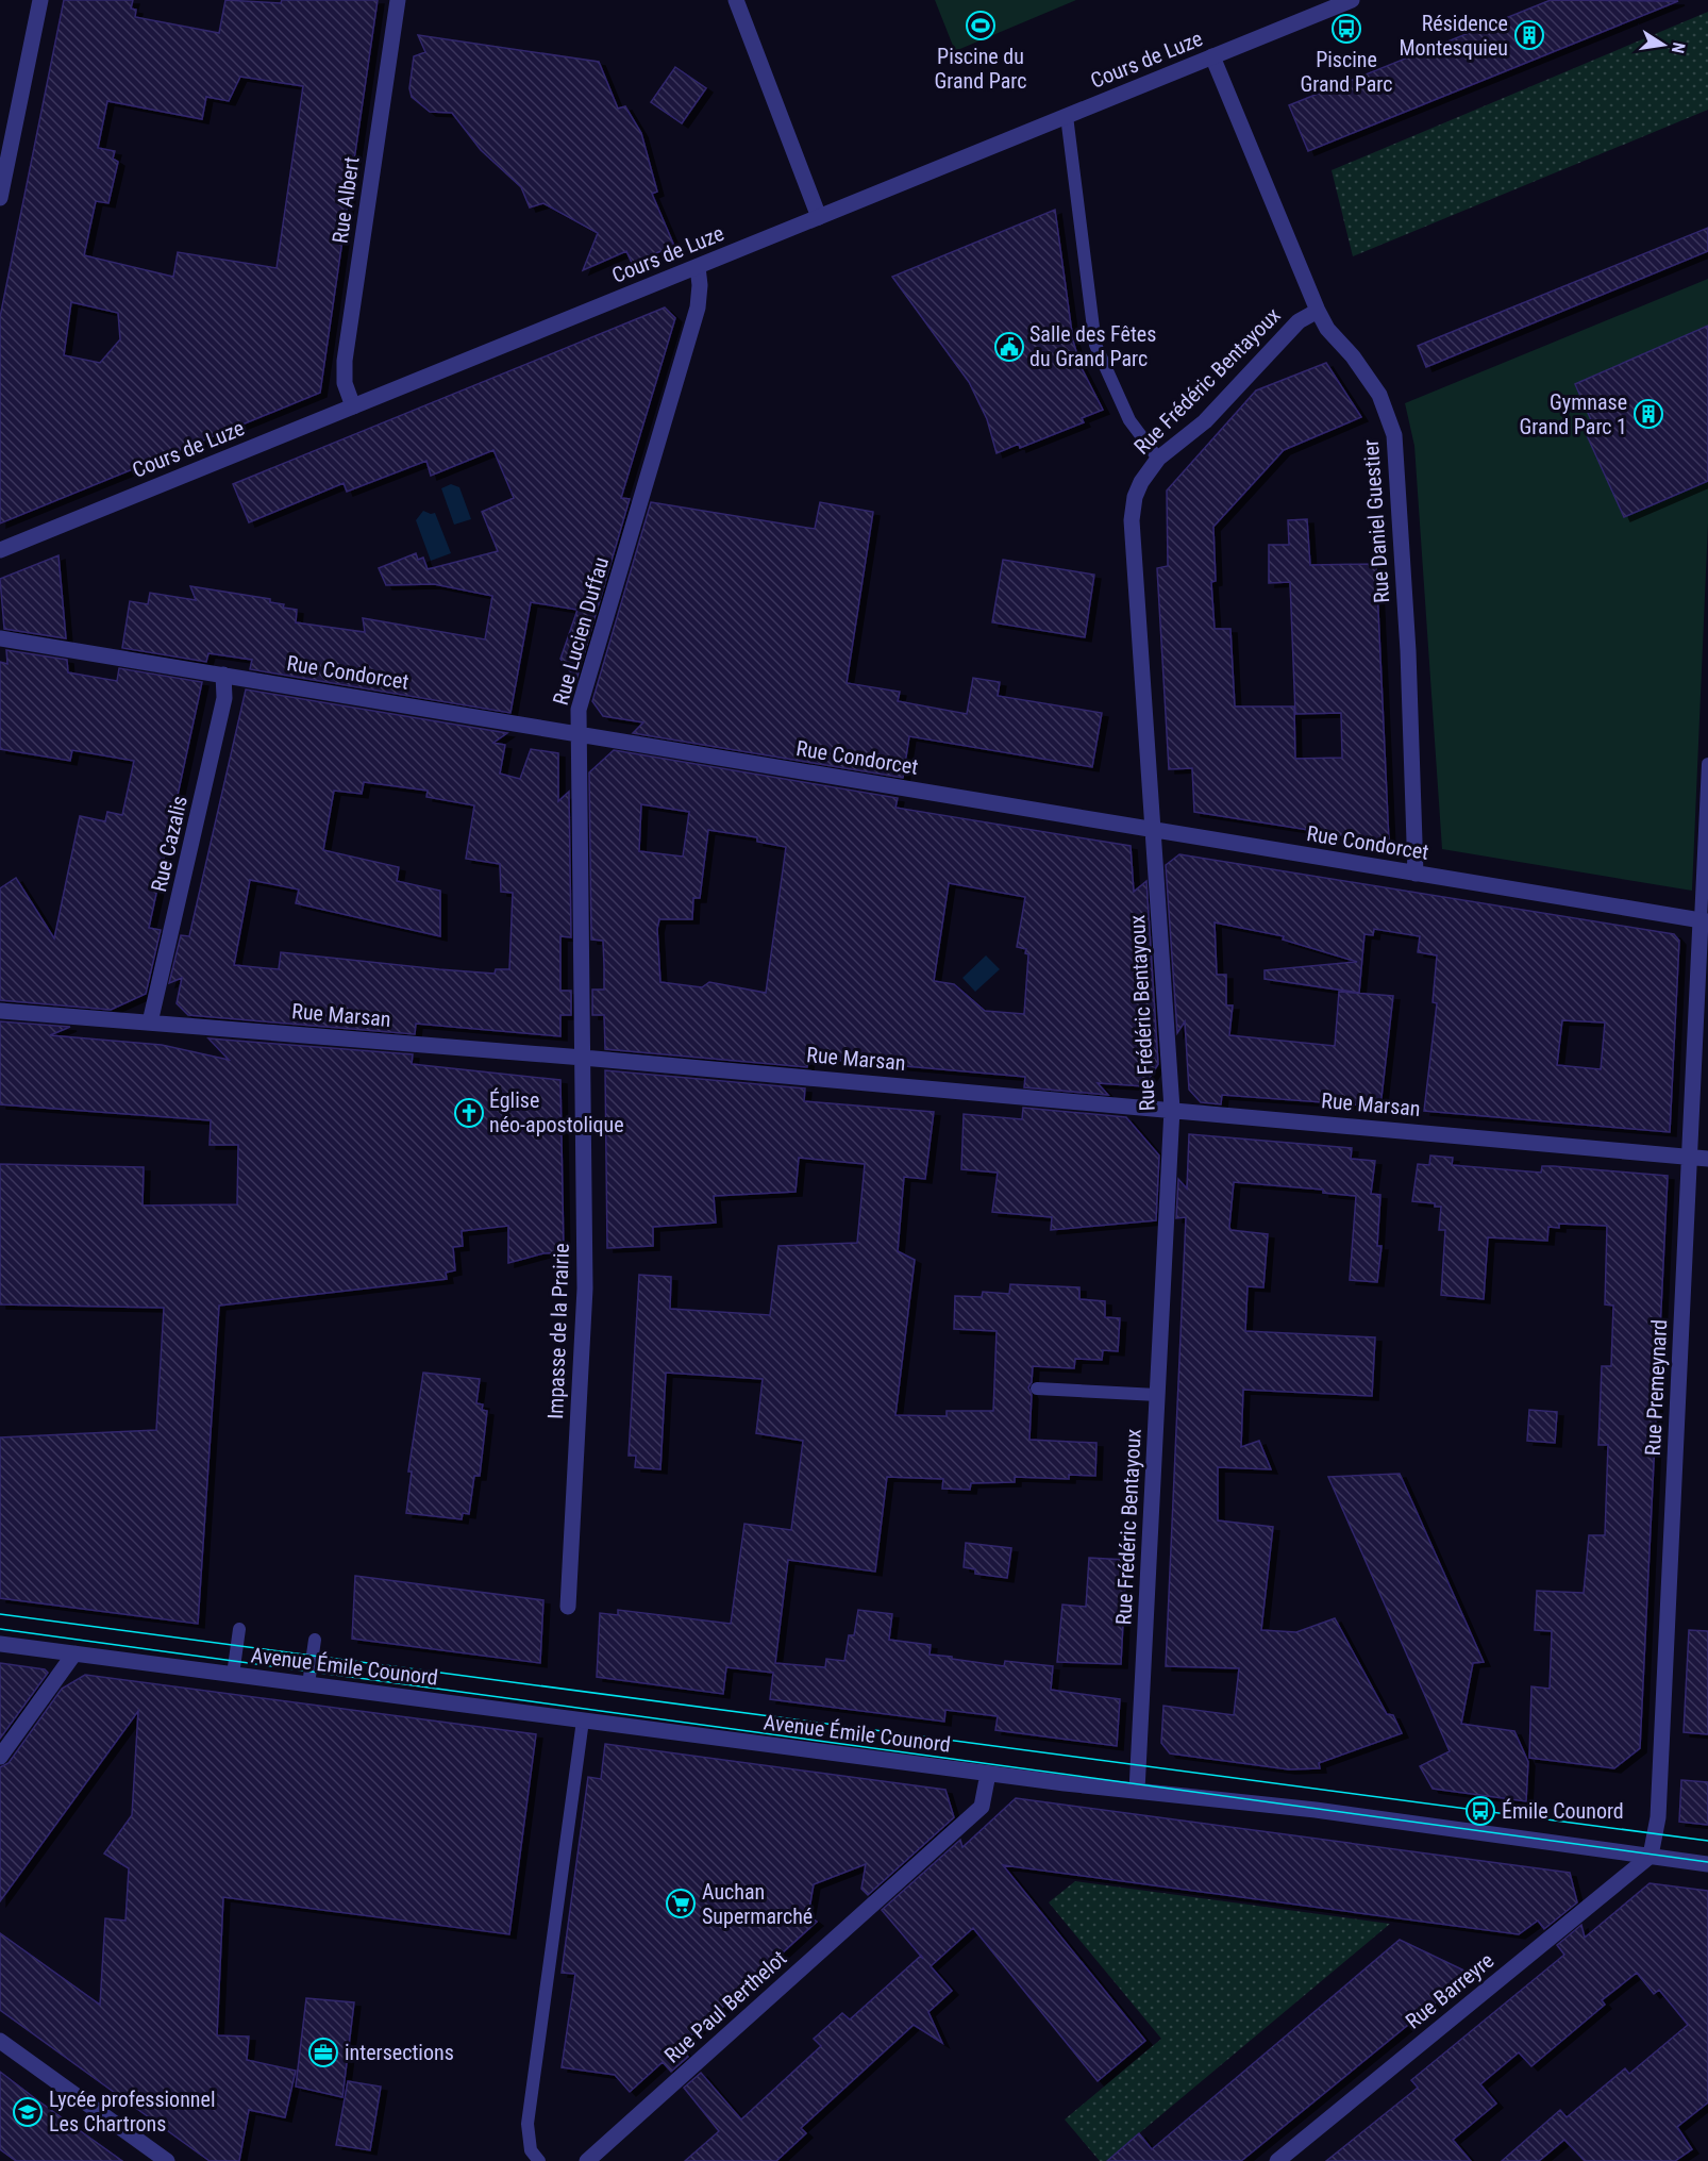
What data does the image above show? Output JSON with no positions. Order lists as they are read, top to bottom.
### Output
{
  "streets": {
    "street": [
      "Cours de Luze",
      "Rue Albert",
      "Rue Frédéric Bentayoux",
      "Rue Daniel Guestier",
      "Rue Lucien Duffau",
      "Rue Condorcet",
      "Rue Cazalis",
      "Rue Marsan",
      "Impasse de la Prairie",
      "Rue Premeynard",
      "Avenue Émile Counord",
      "Rue Barreyre",
      "Rue Paul Berthelot"
    ]
  },
  "crossings": [
    ["Cours de Luze", "Rue Albert"],
    ["Cours de Luze", "Rue Daniel Guestier"],
    ["Cours de Luze", "Rue Lucien Duffau"],
    ["Rue Frédéric Bentayoux", "Rue Daniel Guestier"],
    ["Rue Frédéric Bentayoux", "Rue Condorcet"],
    ["Rue Frédéric Bentayoux", "Rue Marsan"],
    ["Rue Frédéric Bentayoux", "Avenue Émile Counord"],
    ["Rue Daniel Guestier", "Rue Condorcet"],
    ["Rue Lucien Duffau", "Rue Condorcet"],
    ["Rue Lucien Duffau", "Rue Marsan"],
    ["Rue Lucien Duffau", "Impasse de la Prairie"],
    ["Rue Condorcet", "Rue Cazalis"],
    ["Rue Condorcet", "Rue Premeynard"],
    ["Rue Cazalis", "Rue Marsan"],
    ["Rue Marsan", "Impasse de la Prairie"],
    ["Rue Marsan", "Rue Premeynard"],
    ["Rue Premeynard", "Avenue Émile Counord"],
    ["Rue Premeynard", "Rue Barreyre"],
    ["Avenue Émile Counord", "Rue Barreyre"],
    ["Avenue Émile Counord", "Rue Paul Berthelot"]
  ],
  "places": {
    "sports": ["Piscine du Grand Parc"],
    "bus stop": ["Piscine Grand Parc", "Émile Counord"],
    "building": ["Résidence Montesquieu", "Gymnase Grand Parc 1"],
    "public building": ["Salle des Fêtes du Grand Parc"],
    "church": ["Église néo-apostolique"],
    "supermarket": ["Auchan Supermarché"],
    "office": ["intersections"],
    "school or university": ["Lycée professionnel Les Chartrons"]
  },
  "north": "right"
}
